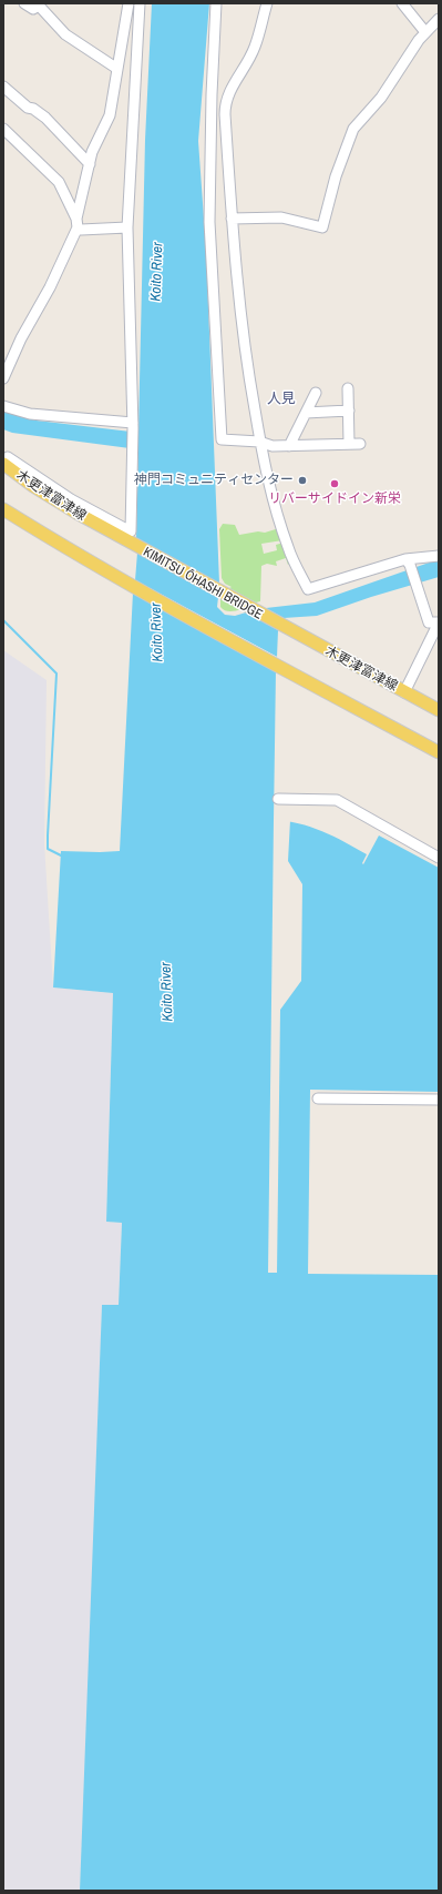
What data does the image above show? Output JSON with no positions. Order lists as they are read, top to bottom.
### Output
{
  "streets": {
    "main road": ["木更津富津線", "KIMITSU ŌHASHI BRIDGE"]
  },
  "crossings": [
    ["木更津富津線", "KIMITSU ŌHASHI BRIDGE"]
  ],
  "districts": ["人見"],
  "water": ["Koito River"],
  "places": ["神門コミュニティセンター", "リバーサイドイン新栄"]
}
